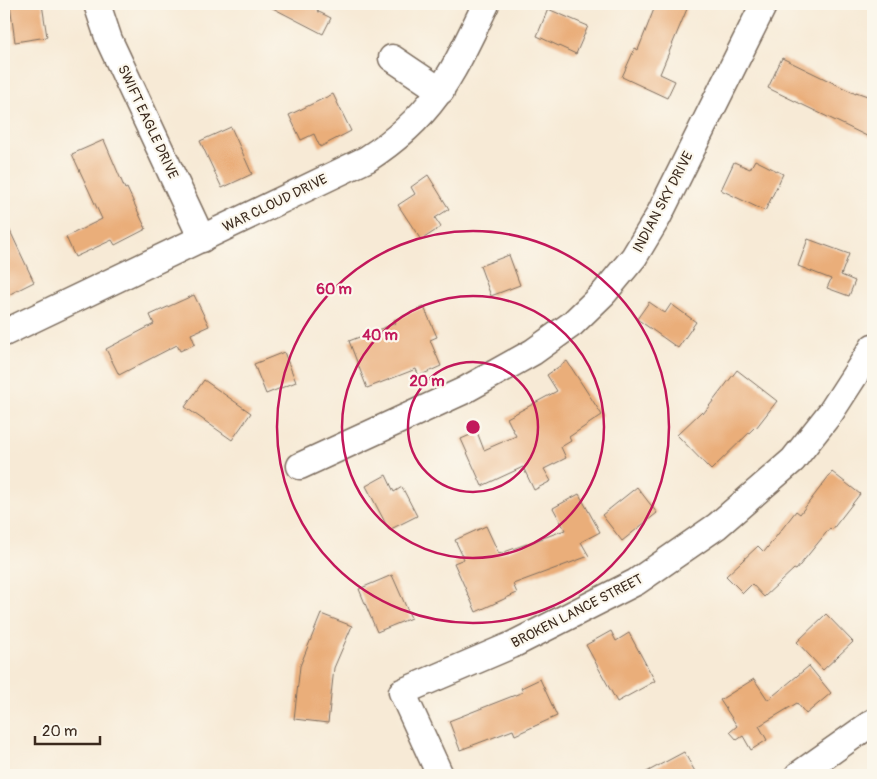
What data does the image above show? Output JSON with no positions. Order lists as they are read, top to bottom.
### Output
{
  "streets": {
    "street": [
      "SWIFT EAGLE DRIVE",
      "INDIAN SKY DRIVE",
      "WAR CLOUD DRIVE",
      "BROKEN LANCE STREET"
    ]
  },
  "crossings": [
    ["SWIFT EAGLE DRIVE", "WAR CLOUD DRIVE"]
  ],
  "scale_bar": "20 m",
  "rings": ["60 m", "40 m", "20 m"]
}
